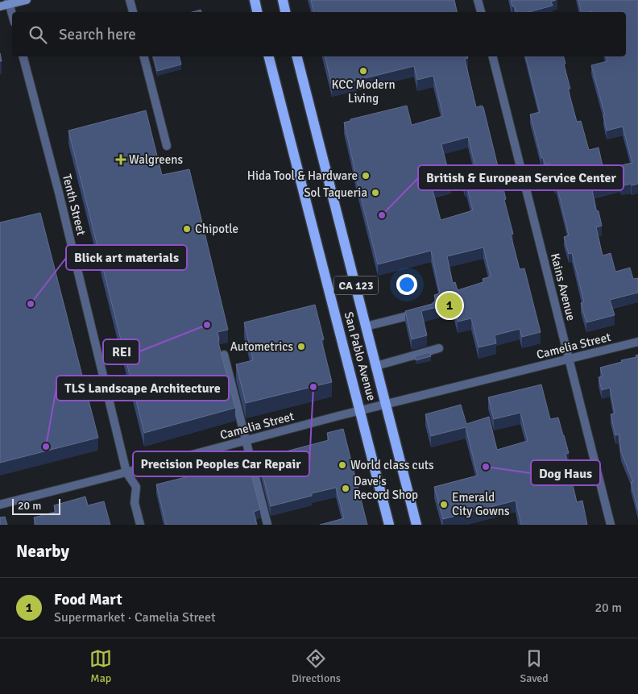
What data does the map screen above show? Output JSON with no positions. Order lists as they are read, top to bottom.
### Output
{
  "streets": {
    "main road": ["CA 123", "San Pablo Avenue"],
    "street": ["Tenth Street", "Kains Avenue", "Camelia Street"]
  },
  "crossings": [
    ["Tenth Street", "Camelia Street"],
    ["Kains Avenue", "Camelia Street"],
    ["Camelia Street", "San Pablo Avenue"]
  ],
  "places": {
    "other": [
      "KCC Modern Living",
      "Hida Tool & Hardware",
      "Sol Taqueria",
      "British & European Service Center",
      "Chipotle",
      "Blick art materials",
      "REI",
      "Autometrics",
      "Precision Peoples Car Repair",
      "TLS Landscape Architecture",
      "World class cuts",
      "Dog Haus",
      "Dave's Record Shop",
      "Emerald City Gowns"
    ],
    "health": ["Walgreens"]
  },
  "scale_bar": "20 m",
  "page": {
    "search": "Search here",
    "pins": "1",
    "scale": "20 m",
    "heading": "Nearby",
    "list": [
      {
        "mark": "1",
        "name": "Food Mart",
        "note": "Supermarket · Camelia Street",
        "value": "20 m"
      }
    ],
    "nav": ["Map", "Directions", "Saved"]
  }
}
